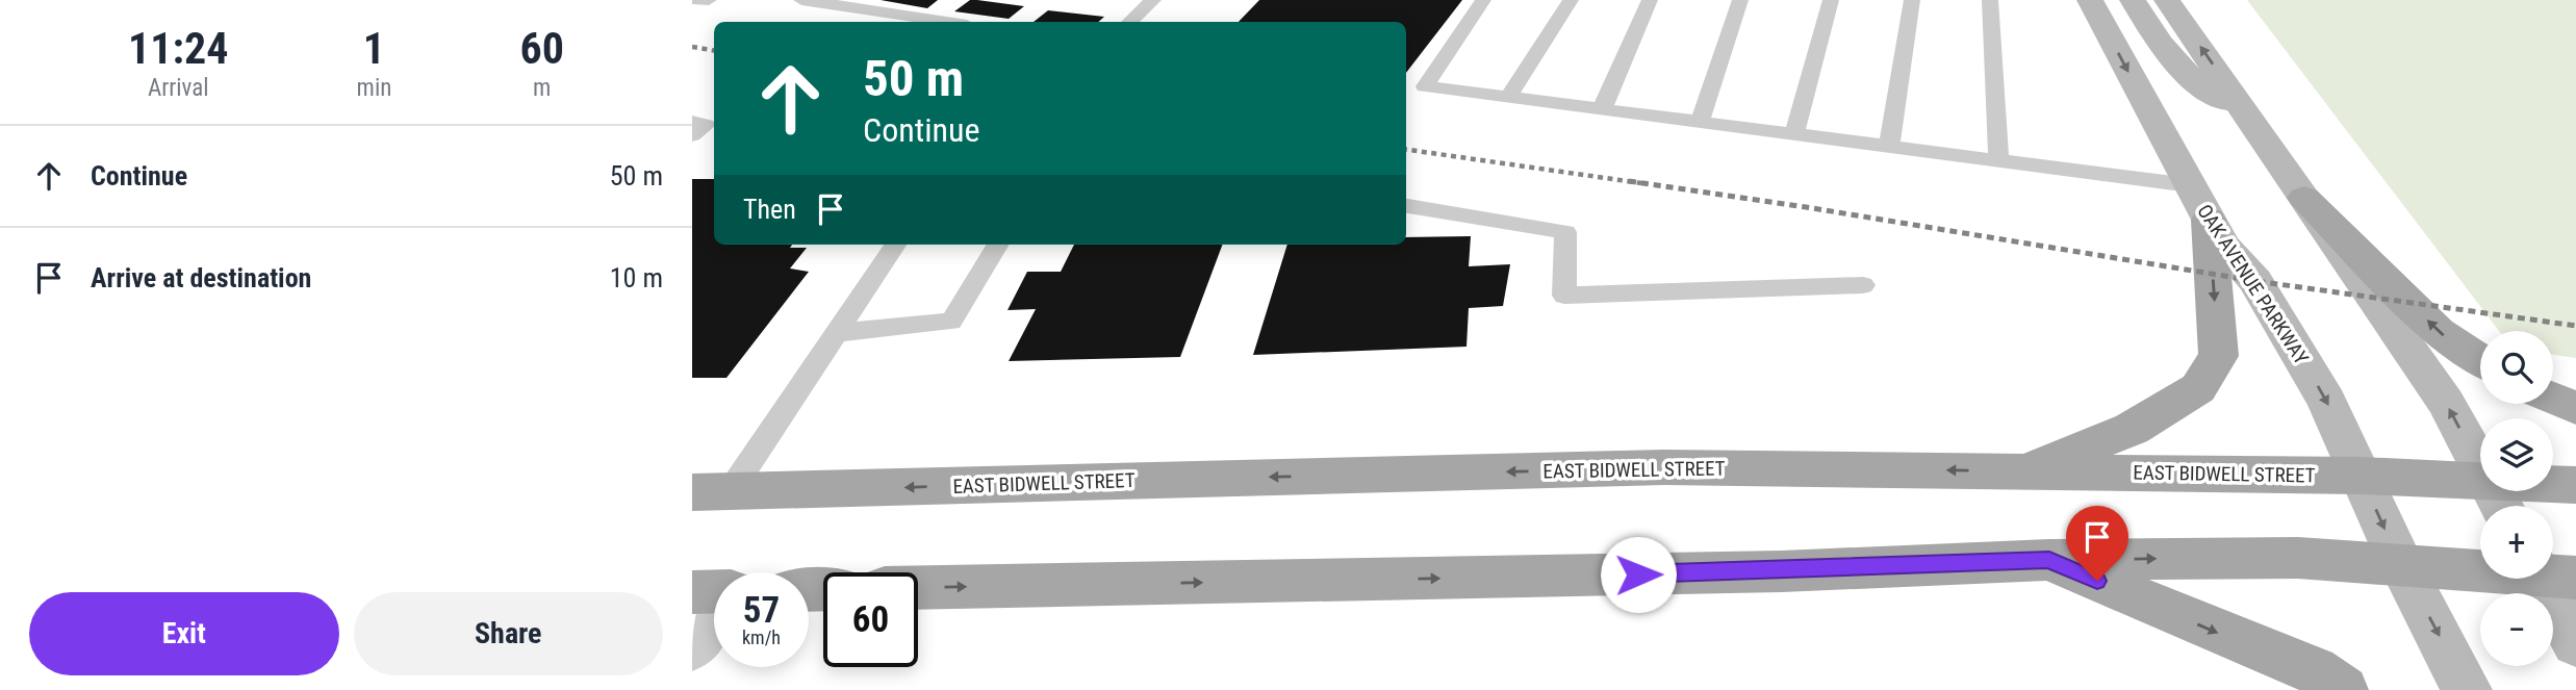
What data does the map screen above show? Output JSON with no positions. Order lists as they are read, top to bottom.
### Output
{
  "streets": {
    "main road": ["OAK AVENUE PARKWAY", "EAST BIDWELL STREET"]
  },
  "crossings": [
    ["OAK AVENUE PARKWAY", "EAST BIDWELL STREET"]
  ],
  "page": {
    "eta": [
      "11:24",
      "Arrival",
      "1",
      "min",
      "60",
      "m"
    ],
    "turn": ["50 m", "Continue"],
    "list": [
      {
        "name": "Continue",
        "value": "50 m"
      },
      {
        "name": "Arrive at destination",
        "value": "10 m"
      }
    ],
    "then": "Then",
    "map_buttons": ["+", "−"],
    "speed": "57 km/h",
    "limit": "60",
    "buttons": ["Exit", "Share"]
  }
}
